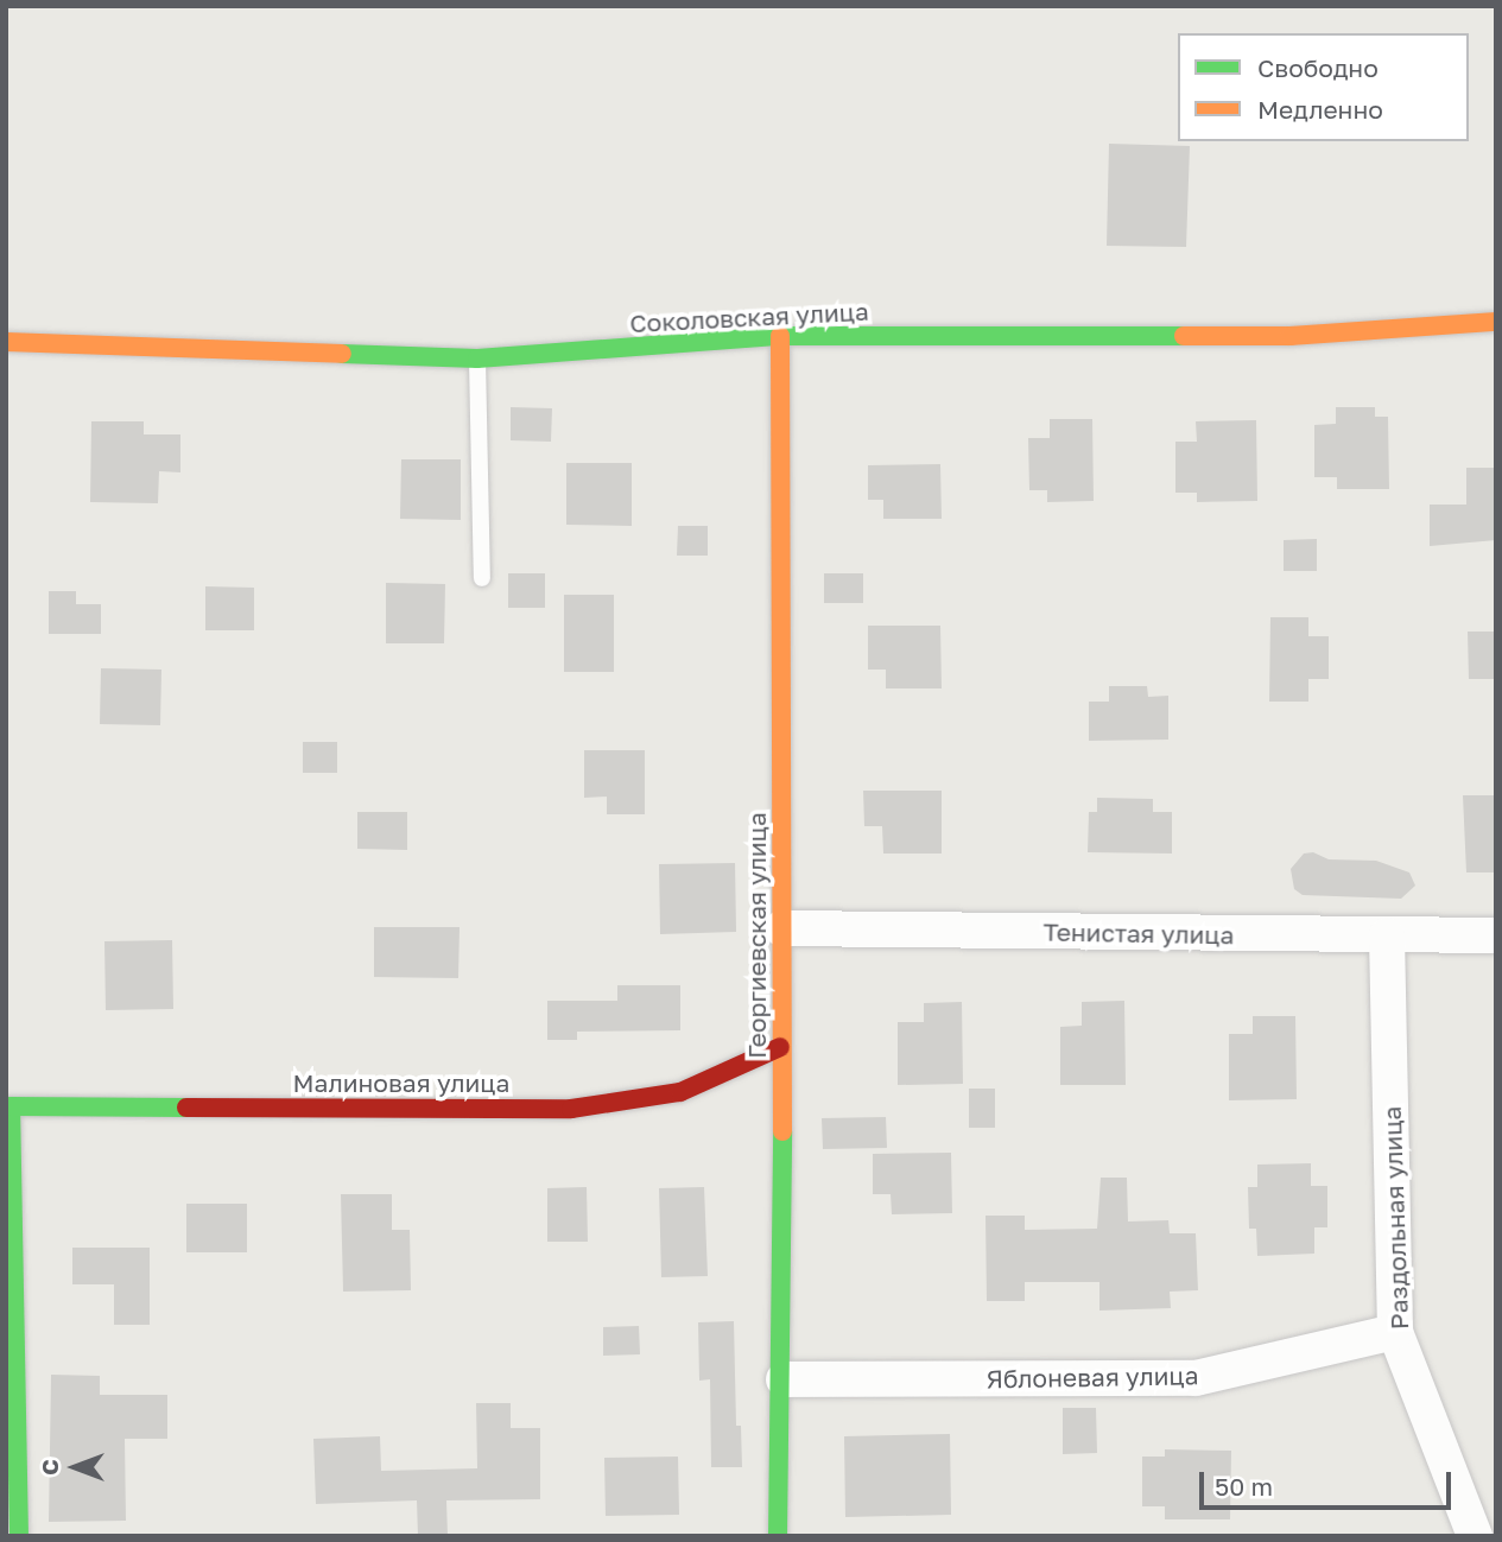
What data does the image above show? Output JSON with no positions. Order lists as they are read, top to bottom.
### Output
{
  "streets": {
    "street": [
      "Соколовская улица",
      "Тенистая улица",
      "Георгиевская улица",
      "Малиновая улица",
      "Раздольная улица",
      "Яблоневая улица"
    ]
  },
  "crossings": [
    ["Соколовская улица", "Георгиевская улица"],
    ["Тенистая улица", "Георгиевская улица"],
    ["Тенистая улица", "Раздольная улица"],
    ["Георгиевская улица", "Малиновая улица"],
    ["Георгиевская улица", "Яблоневая улица"],
    ["Раздольная улица", "Яблоневая улица"]
  ],
  "legend": ["Свободно", "Медленно"],
  "scale_bar": "50 m",
  "north": "left"
}
